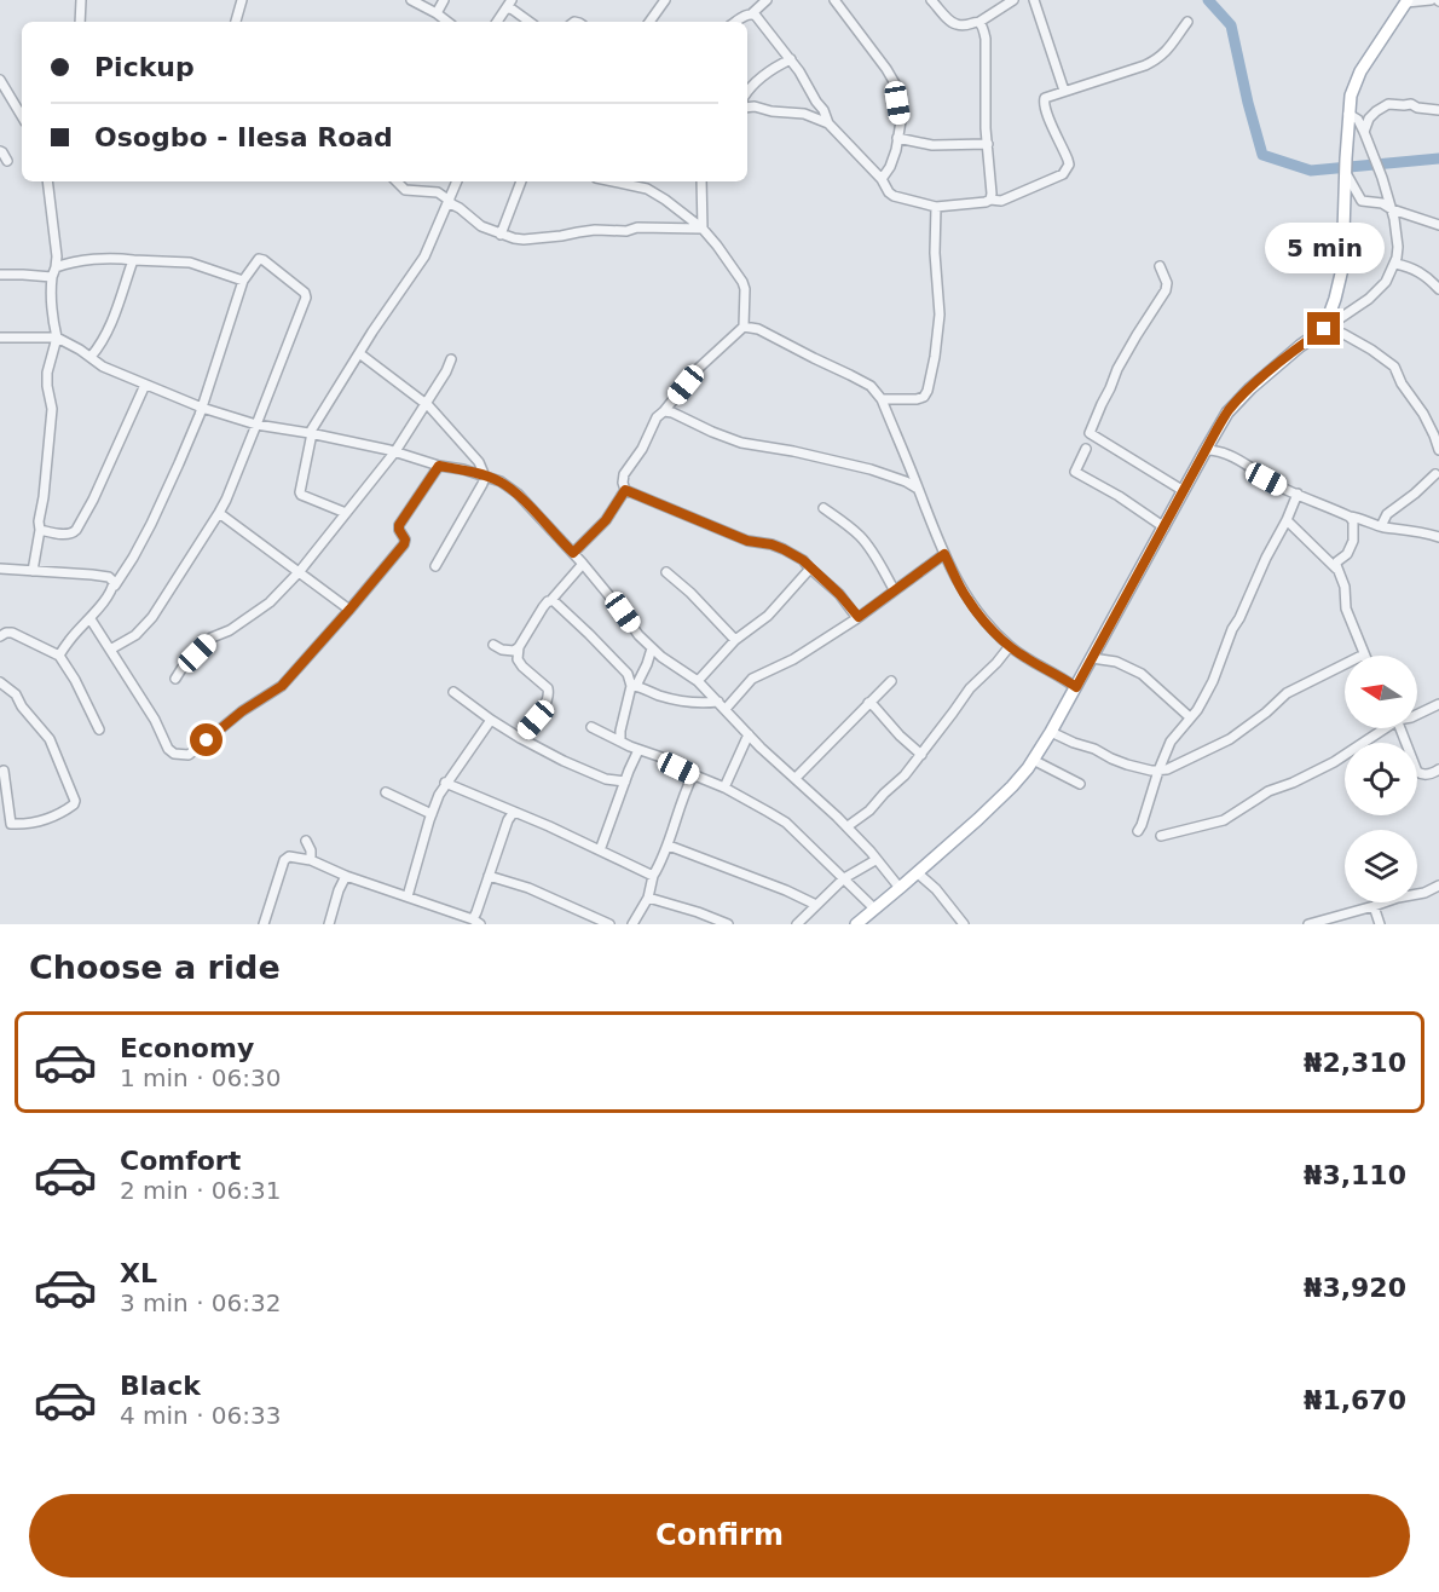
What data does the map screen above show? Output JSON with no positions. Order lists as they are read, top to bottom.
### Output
{
  "north": "left",
  "page": {
    "banner": ["Pickup", "Osogbo - Ilesa Road"],
    "bubble": "5 min",
    "heading": "Choose a ride",
    "list": [
      {
        "name": "Economy",
        "note": "1 min · 06:30",
        "value": "₦2,310"
      },
      {
        "name": "Comfort",
        "note": "2 min · 06:31",
        "value": "₦3,110"
      },
      {
        "name": "XL",
        "note": "3 min · 06:32",
        "value": "₦3,920"
      },
      {
        "name": "Black",
        "note": "4 min · 06:33",
        "value": "₦1,670"
      }
    ],
    "buttons": "Confirm"
  }
}
